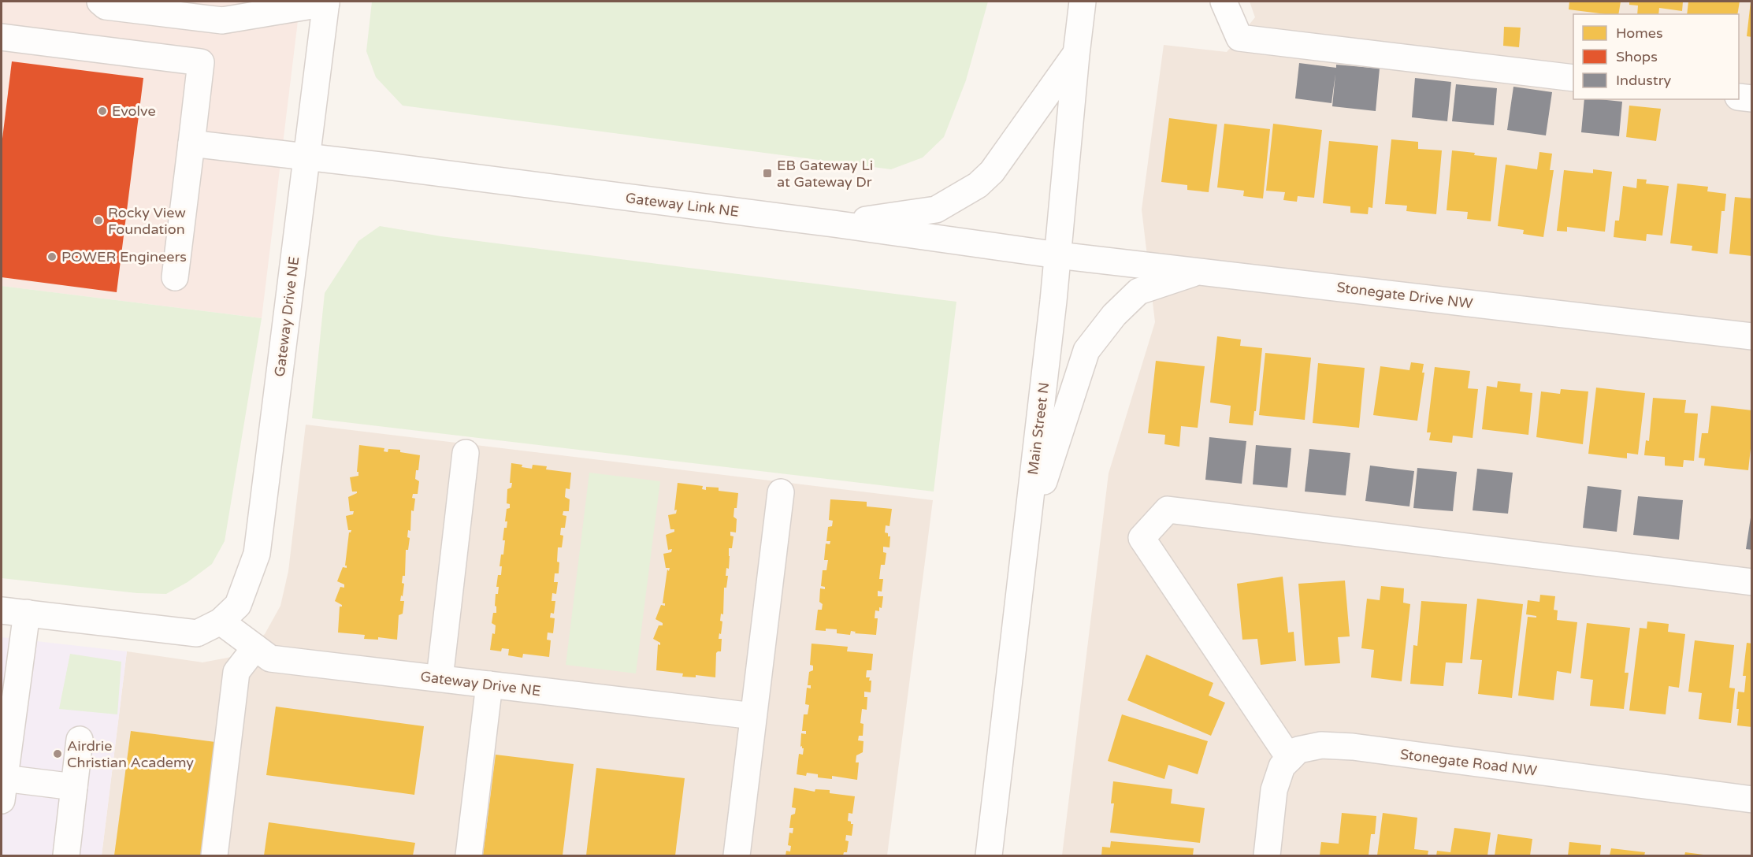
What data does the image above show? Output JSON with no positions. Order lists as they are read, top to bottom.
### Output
{
  "streets": {
    "street": [
      "Gateway Link NE",
      "Stonegate Drive NW",
      "Gateway Drive NE",
      "Main Street N",
      "Stonegate Road NW"
    ]
  },
  "crossings": [
    ["Gateway Link NE", "Stonegate Drive NW"],
    ["Gateway Link NE", "Gateway Drive NE"],
    ["Gateway Link NE", "Main Street N"],
    ["Stonegate Drive NW", "Main Street N"]
  ],
  "places": {
    "other": [
      "Evolve",
      "Rocky View Foundation",
      "POWER Engineers",
      "Airdrie Christian Academy"
    ],
    "transit": ["EB Gateway Li at Gateway Dr"]
  },
  "legend": ["Homes", "Shops", "Industry"]
}
